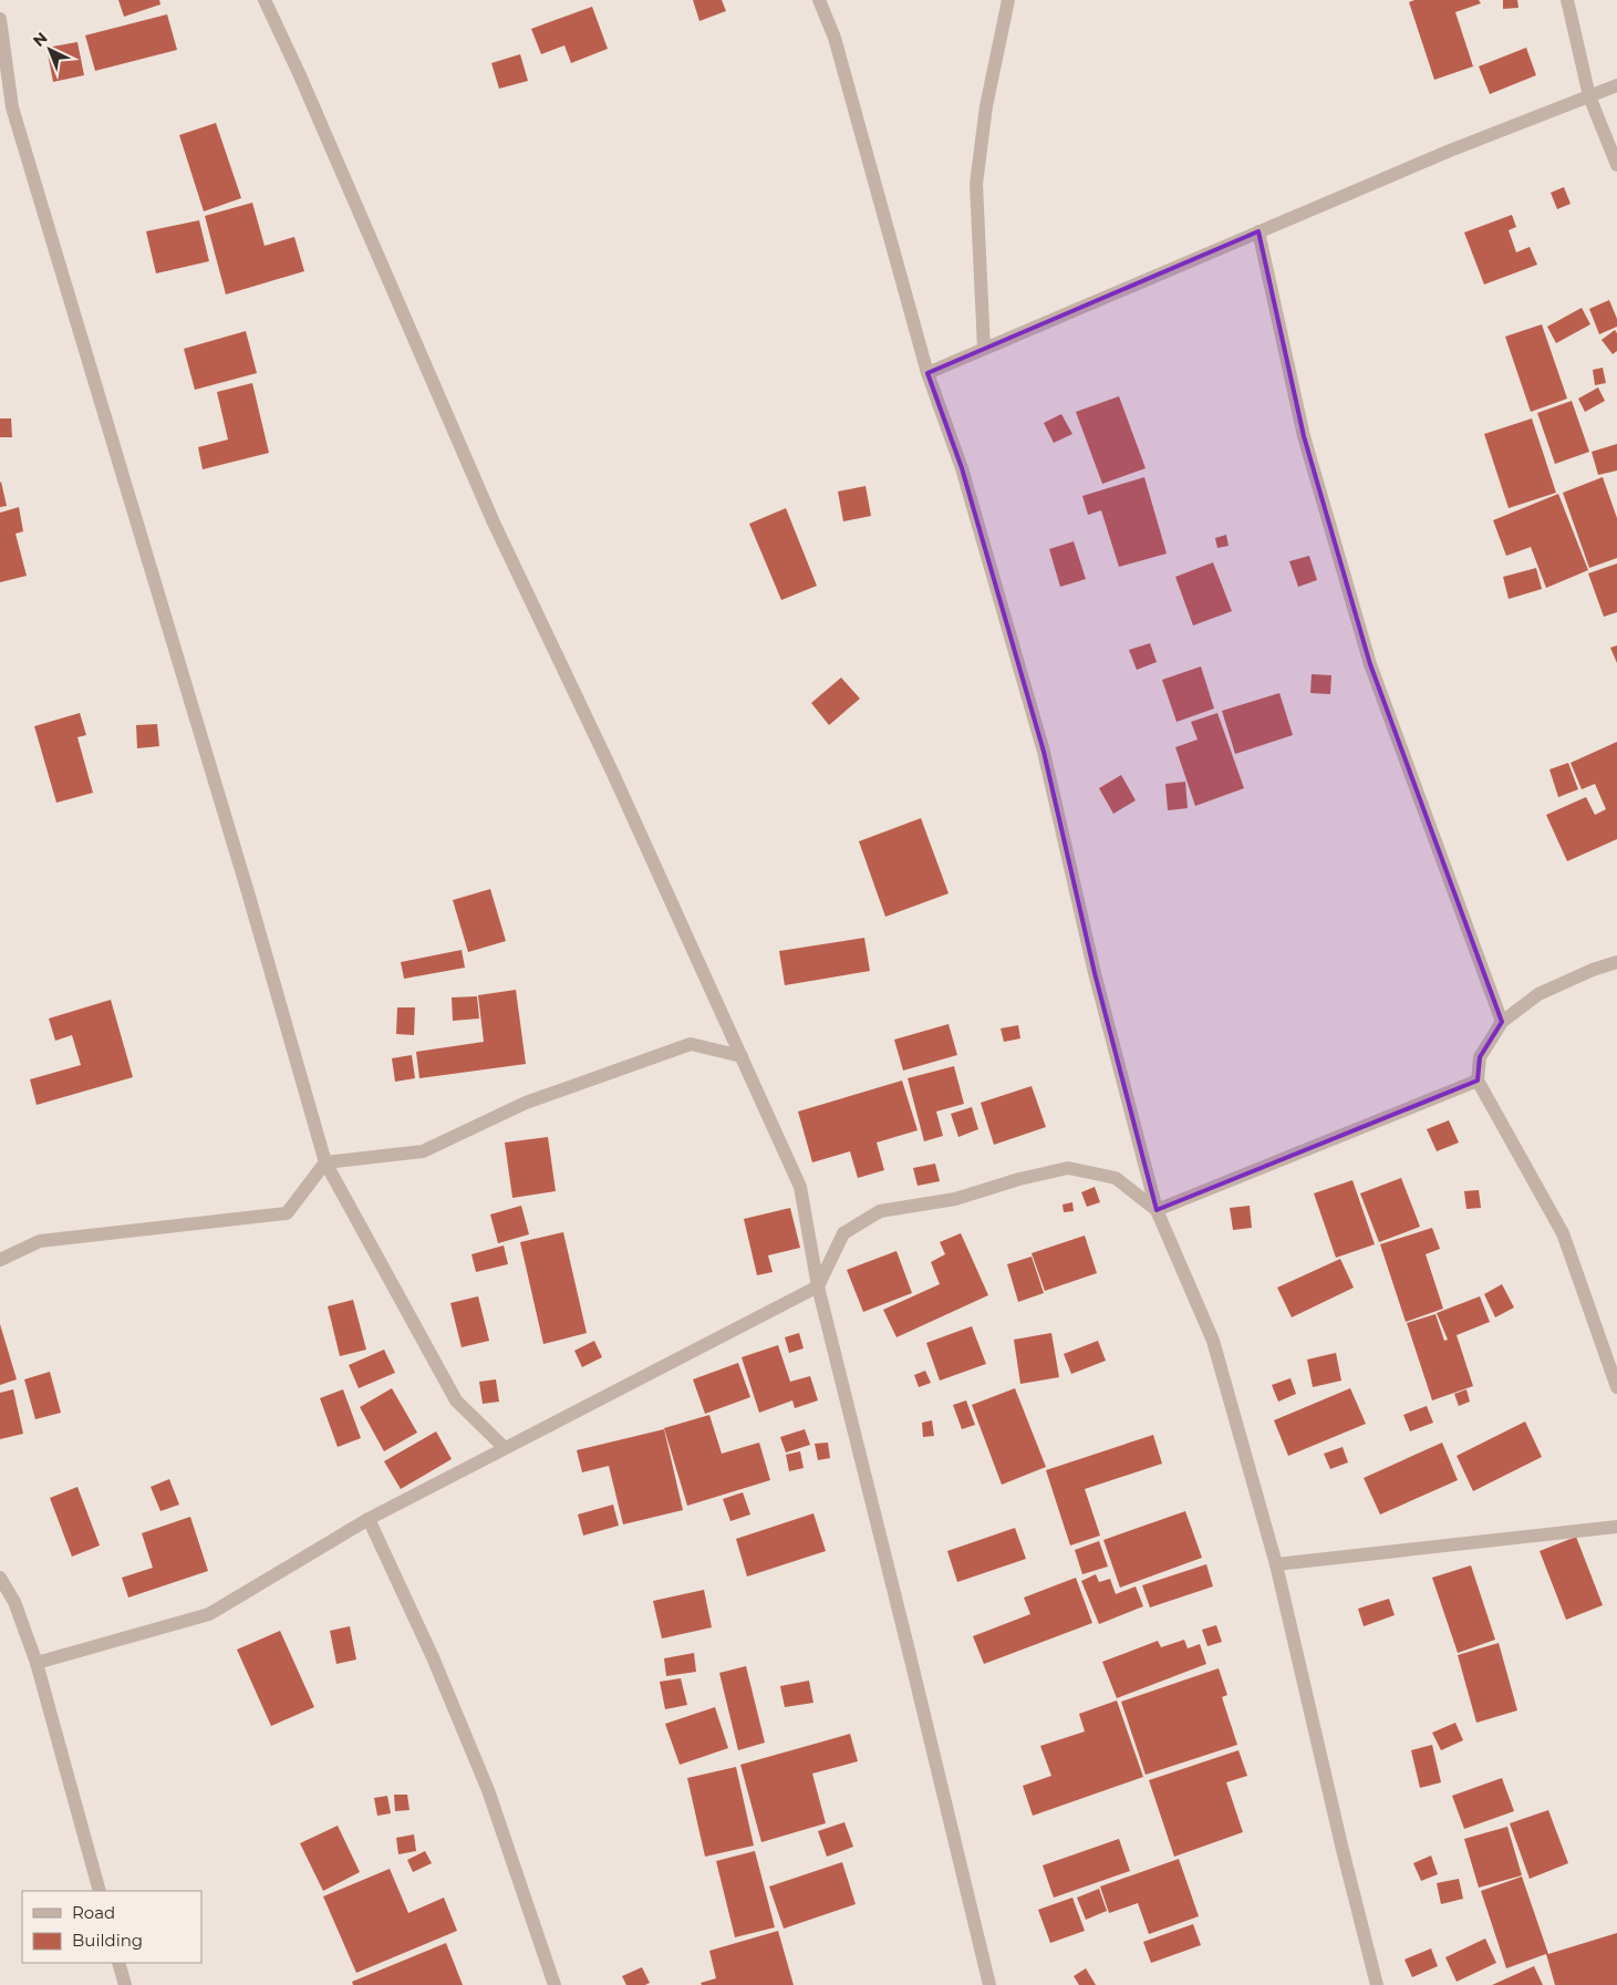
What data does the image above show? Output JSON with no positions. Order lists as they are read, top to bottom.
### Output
{
  "legend": ["Road", "Building"],
  "north": "top left"
}
